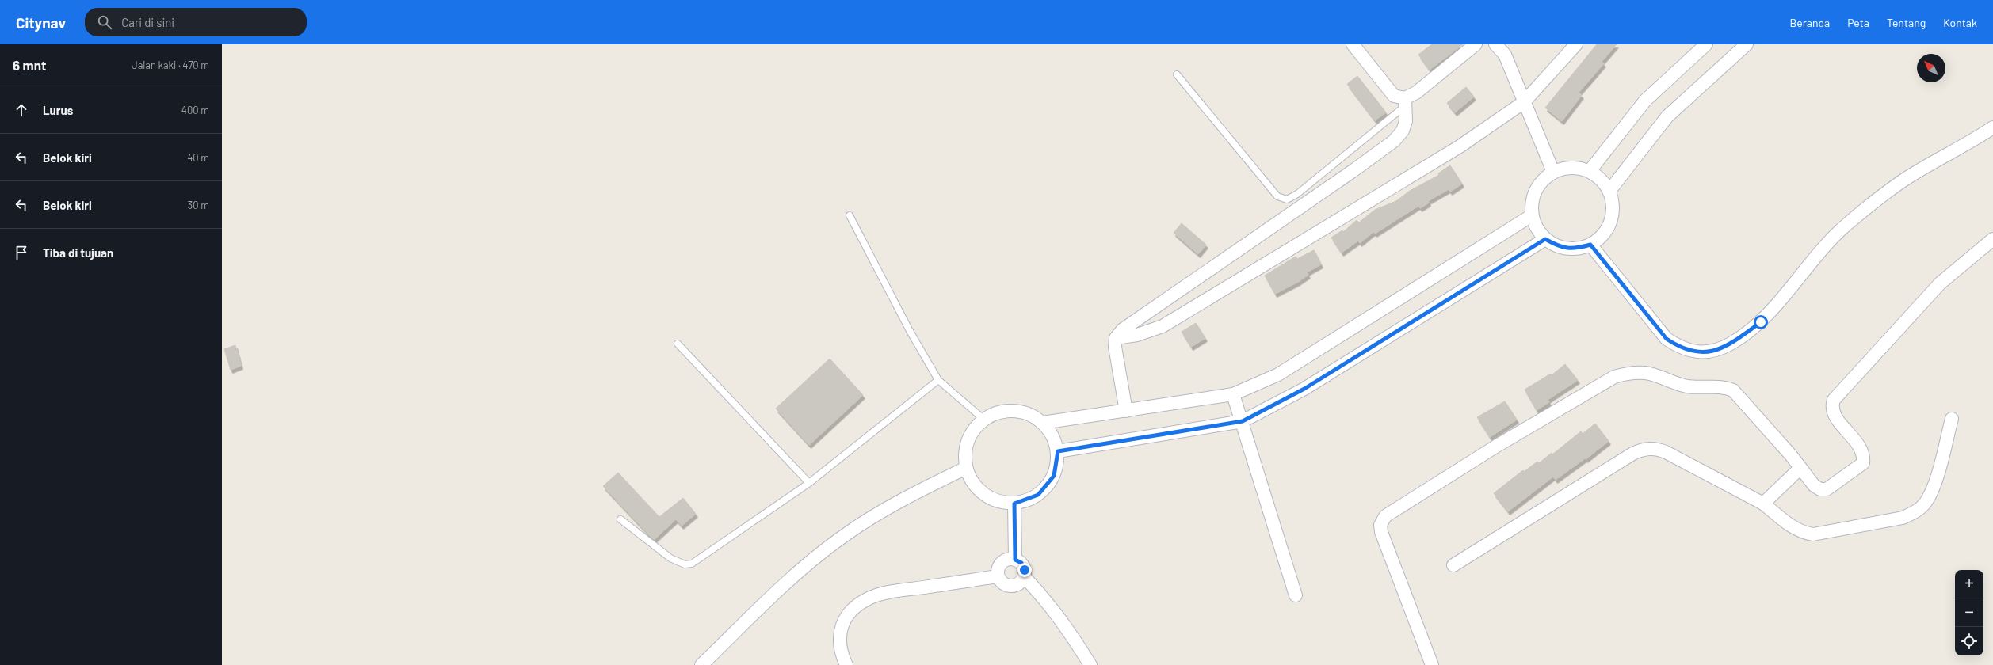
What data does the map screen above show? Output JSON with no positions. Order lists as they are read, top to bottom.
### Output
{
  "north": "top left",
  "page": {
    "header": "Citynav",
    "search": "Cari di sini",
    "nav": [
      "Beranda",
      "Peta",
      "Tentang",
      "Kontak"
    ],
    "heading": ["6 mnt", "Jalan kaki · 470 m"],
    "list": [
      ["Lurus", "400 m"],
      ["Belok kiri", "40 m"],
      ["Belok kiri", "30 m"],
      "Tiba di tujuan"
    ],
    "map_buttons": ["+", "−"]
  }
}
